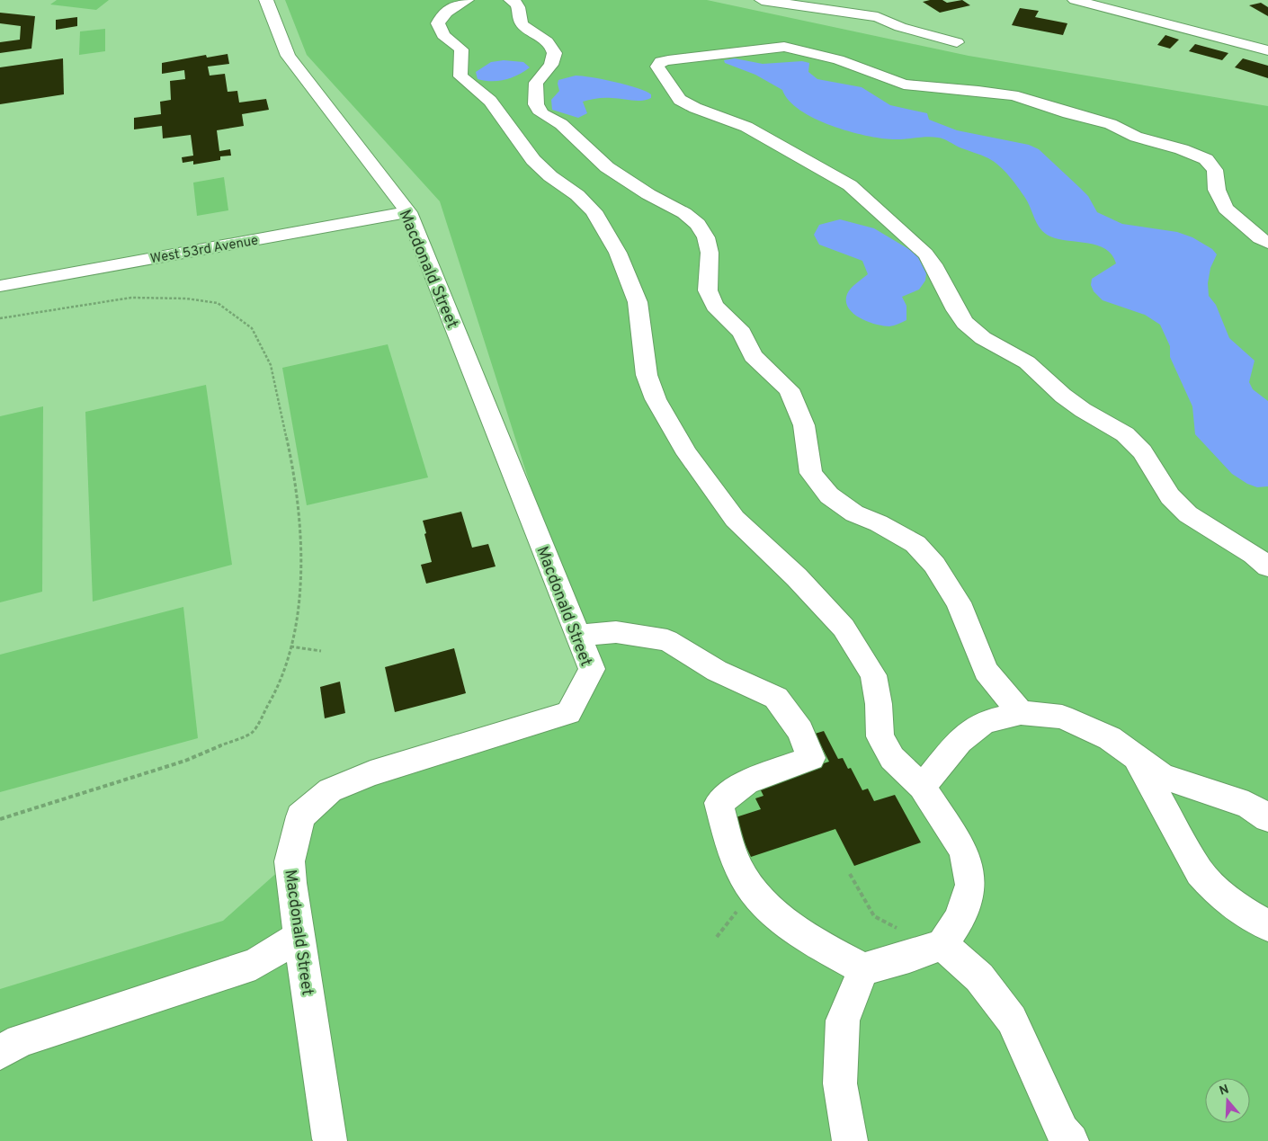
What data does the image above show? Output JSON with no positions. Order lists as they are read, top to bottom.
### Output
{
  "streets": {
    "street": ["West 53rd Avenue", "Macdonald Street"]
  },
  "crossings": [
    ["West 53rd Avenue", "Macdonald Street"]
  ],
  "north": "top"
}
